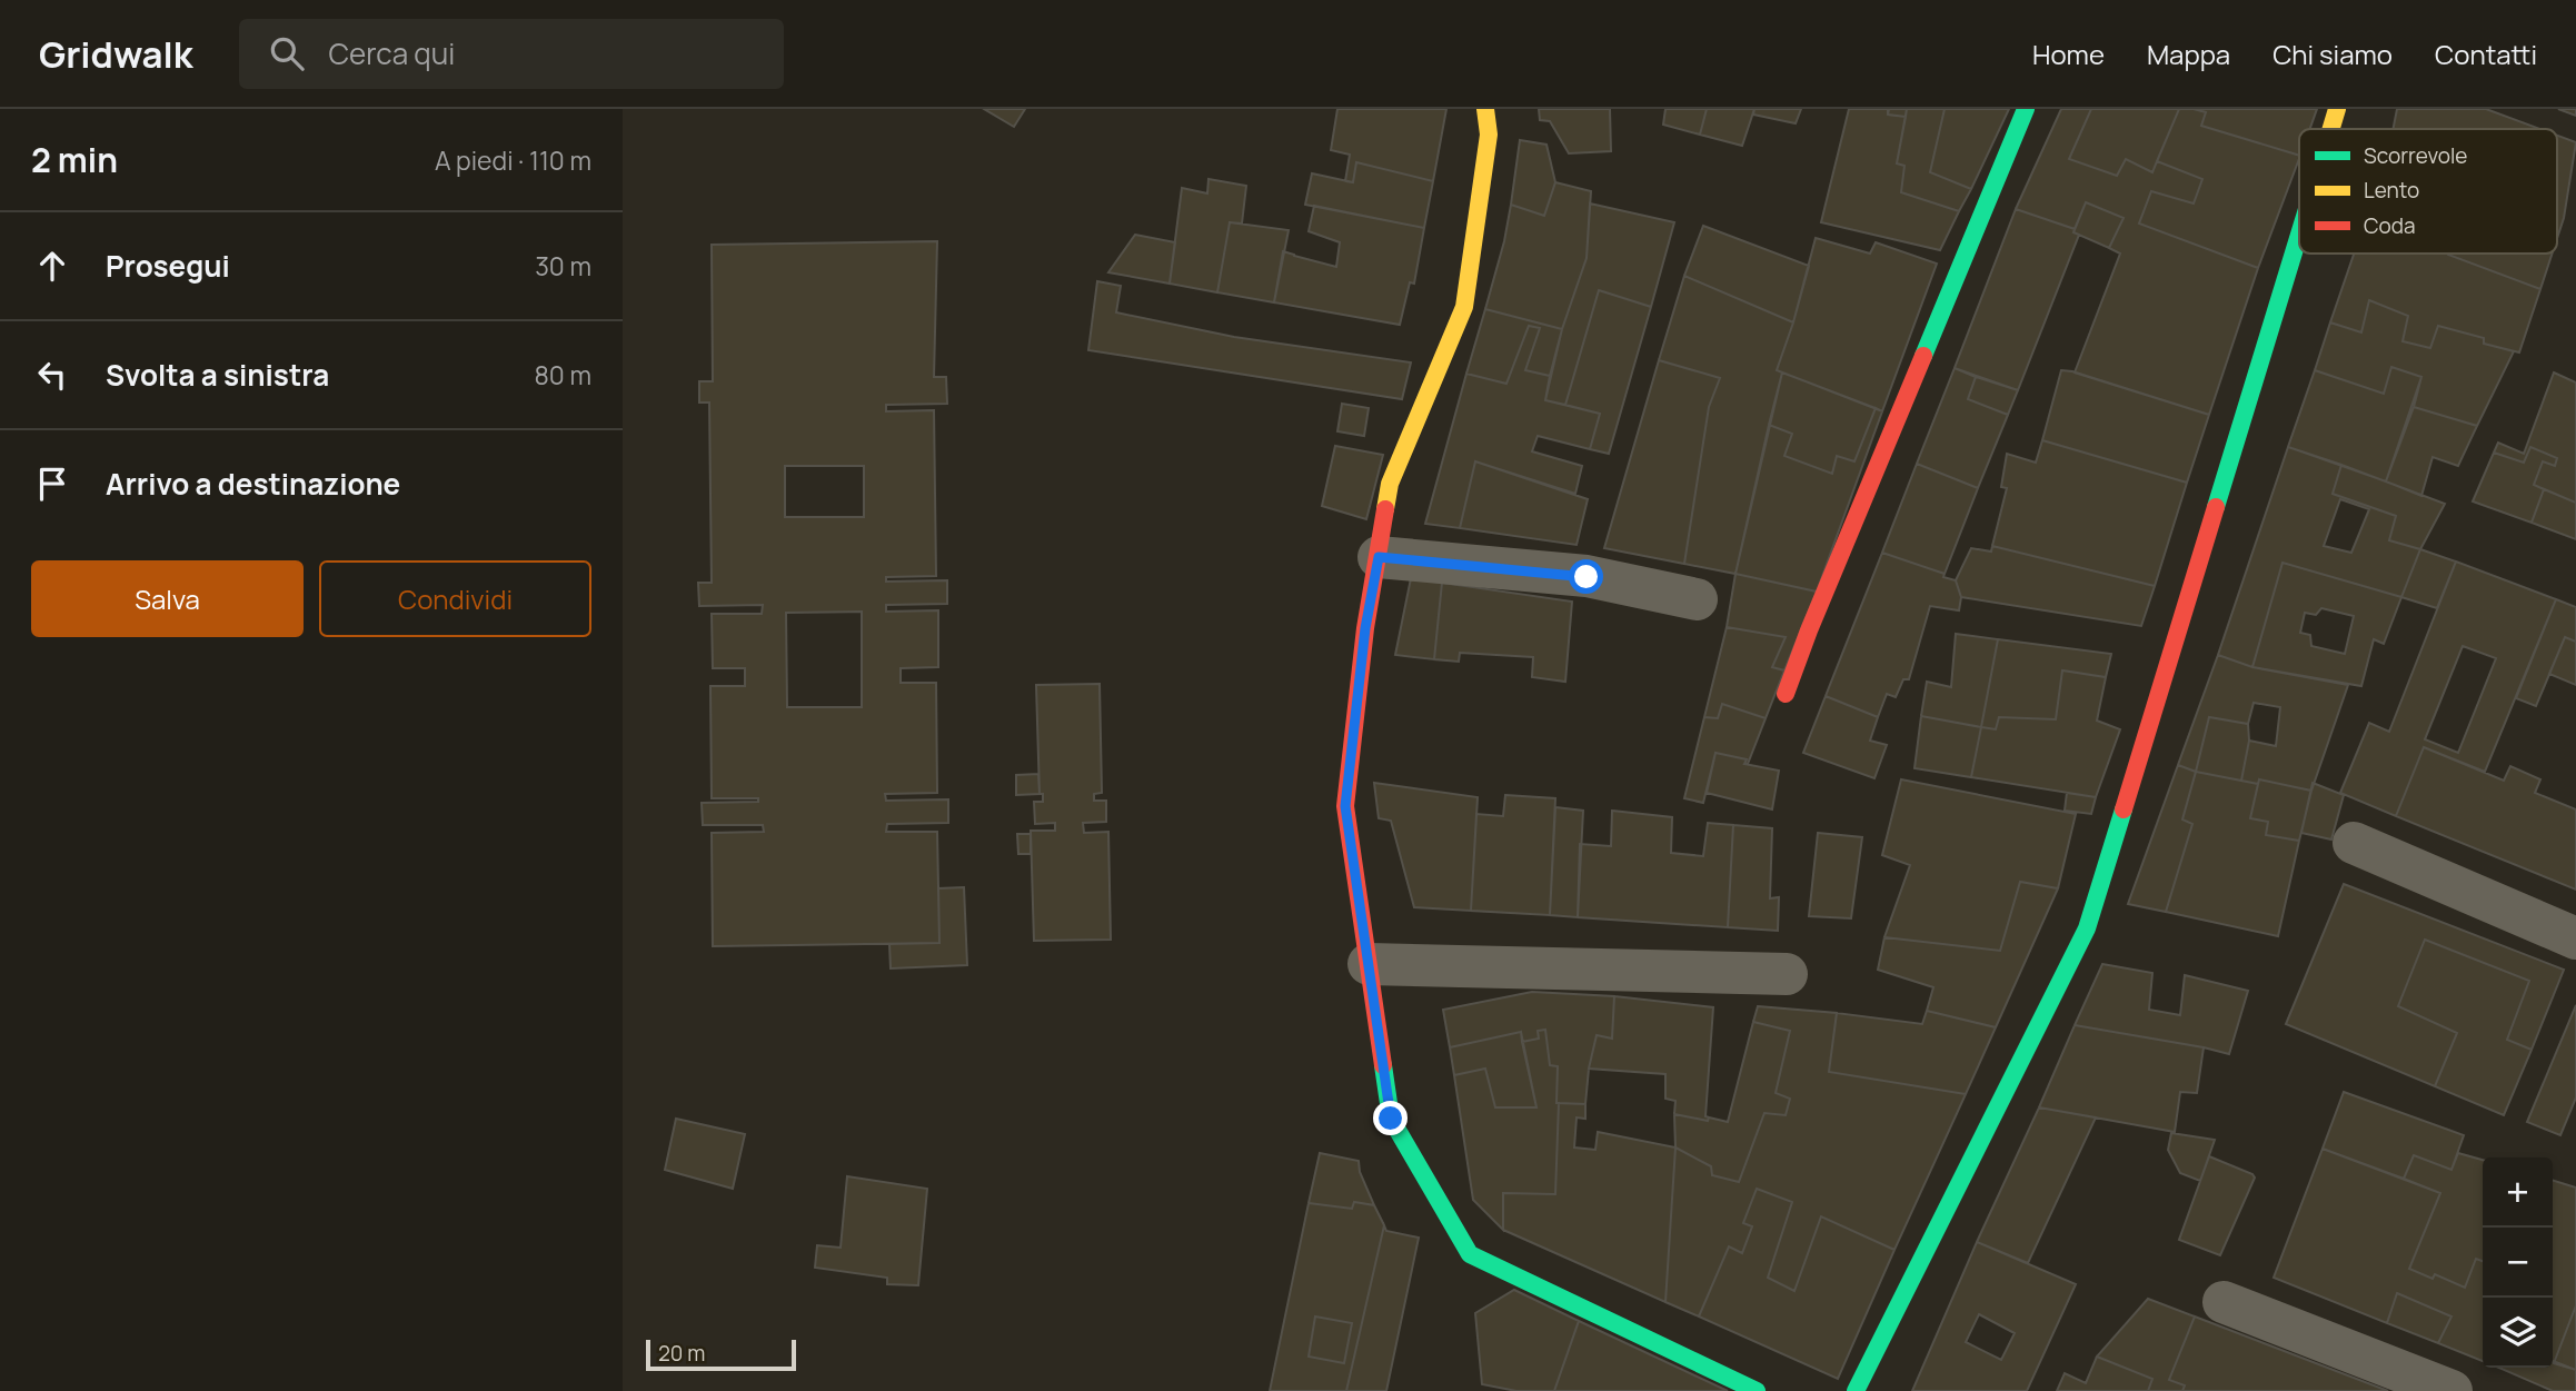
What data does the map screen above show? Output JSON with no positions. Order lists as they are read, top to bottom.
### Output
{
  "legend": ["Scorrevole", "Lento", "Coda"],
  "scale_bar": "20 m",
  "page": {
    "header": "Gridwalk",
    "search": "Cerca qui",
    "nav": [
      "Home",
      "Mappa",
      "Chi siamo",
      "Contatti"
    ],
    "heading": ["2 min", "A piedi · 110 m"],
    "list": [
      ["Prosegui", "30 m"],
      ["Svolta a sinistra", "80 m"],
      "Arrivo a destinazione"
    ],
    "buttons": ["Salva", "Condividi"],
    "map_buttons": ["+", "−"],
    "scale": "20 m"
  }
}
